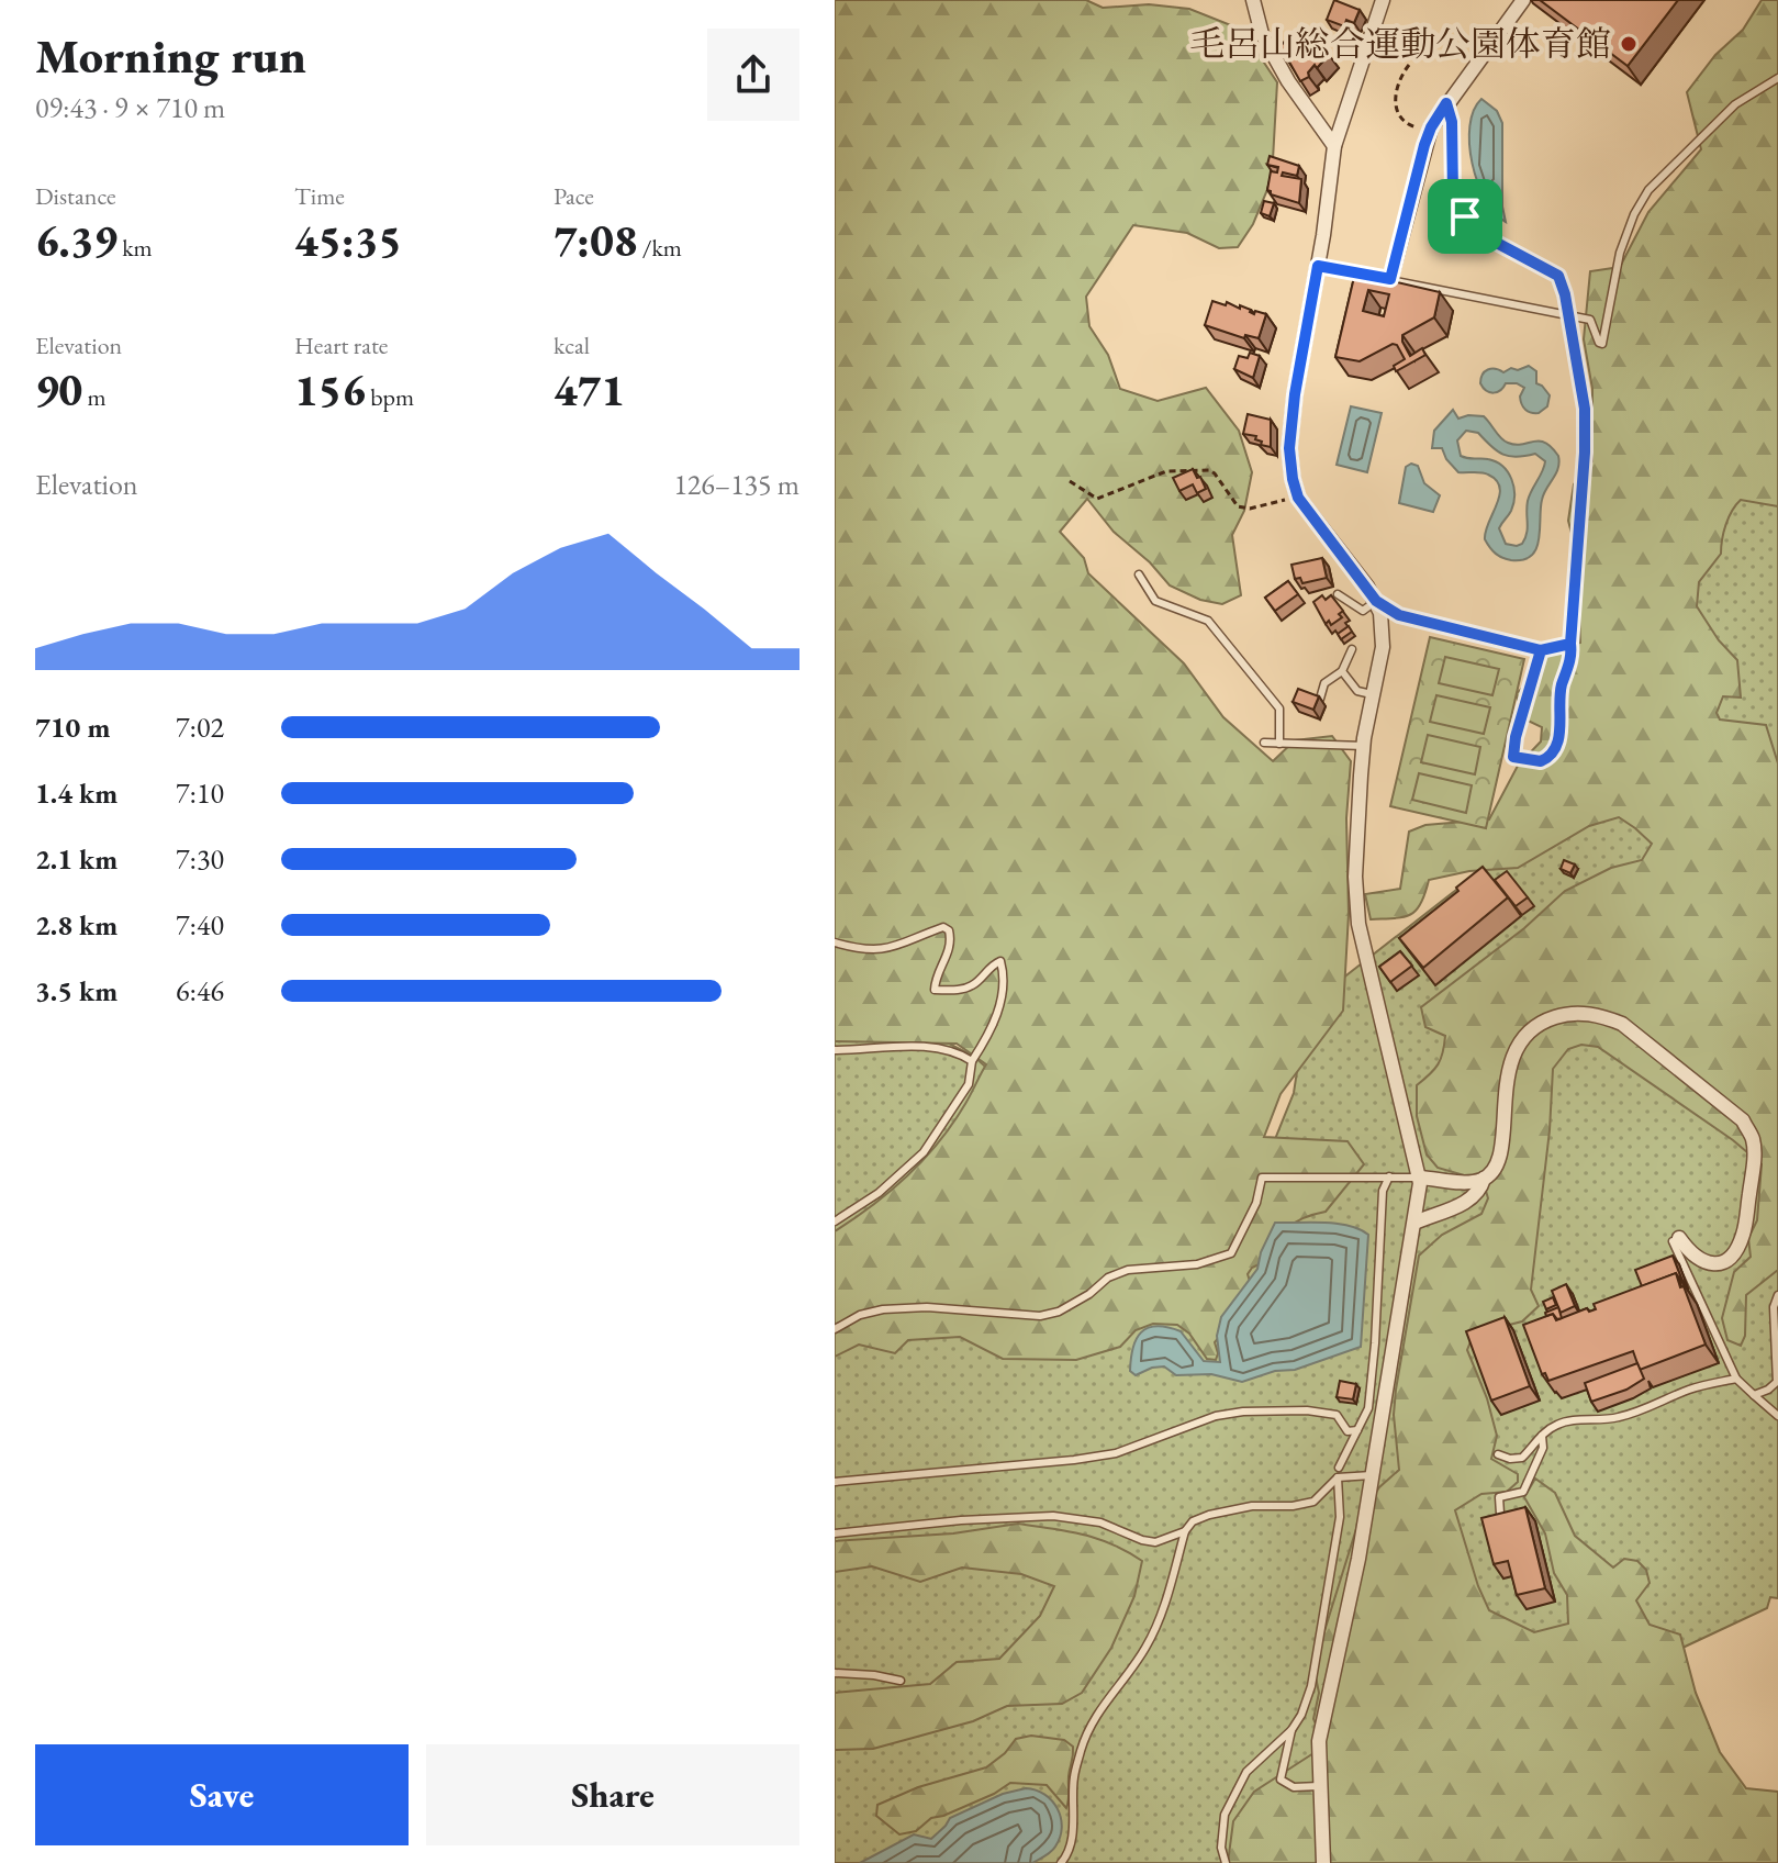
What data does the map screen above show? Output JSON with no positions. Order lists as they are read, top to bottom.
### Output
{
  "places": ["毛呂山総合運動公園体育館"],
  "page": {
    "heading": ["Morning run", "09:43 · 9 × 710 m"],
    "stats": [
      ["Distance", "6.39 km"],
      ["Time", "45:35"],
      ["Pace", "7:08 /km"],
      ["Elevation", "90 m"],
      ["Heart rate", "156 bpm"],
      ["kcal", "471"]
    ],
    "chart": ["Elevation", "126–135 m"],
    "list": [
      {
        "name": "710 m",
        "note": "7:02"
      },
      {
        "name": "1.4 km",
        "note": "7:10"
      },
      {
        "name": "2.1 km",
        "note": "7:30"
      },
      {
        "name": "2.8 km",
        "note": "7:40"
      },
      {
        "name": "3.5 km",
        "note": "6:46"
      }
    ],
    "buttons": ["Save", "Share"]
  }
}
